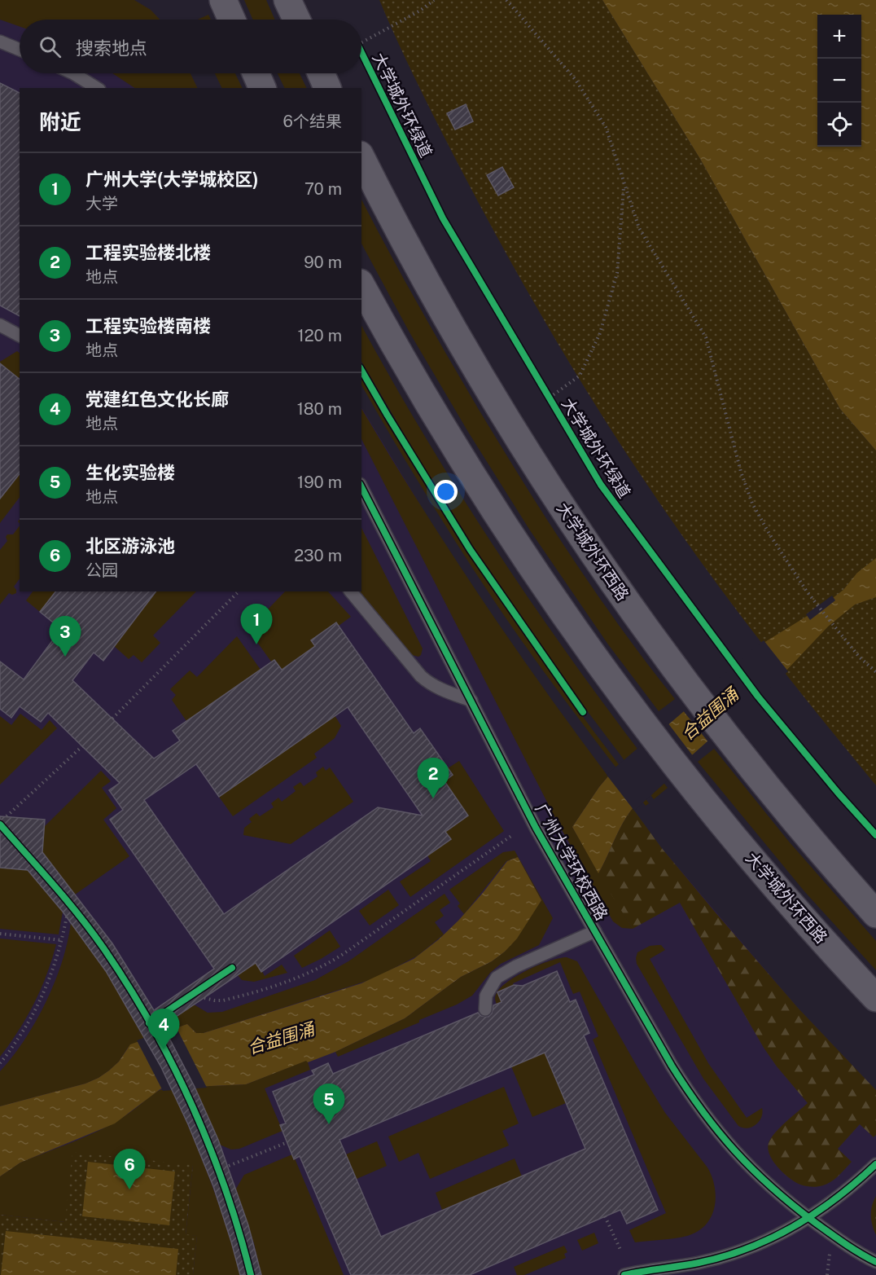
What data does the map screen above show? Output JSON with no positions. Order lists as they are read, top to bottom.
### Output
{
  "streets": {
    "main road": ["大学城外环西路"],
    "lane": ["广州大学环校西路"],
    "cycle path": ["大学城外环绿道"]
  },
  "water": ["合益围涌"],
  "page": {
    "map_buttons": ["+", "−"],
    "search": "搜索地点",
    "heading": ["附近", "6个结果"],
    "list": [
      {
        "mark": "1",
        "name": "广州大学(大学城校区)",
        "note": "大学",
        "value": "70 m"
      },
      {
        "mark": "2",
        "name": "工程实验楼北楼",
        "note": "地点",
        "value": "90 m"
      },
      {
        "mark": "3",
        "name": "工程实验楼南楼",
        "note": "地点",
        "value": "120 m"
      },
      {
        "mark": "4",
        "name": "党建红色文化长廊",
        "note": "地点",
        "value": "180 m"
      },
      {
        "mark": "5",
        "name": "生化实验楼",
        "note": "地点",
        "value": "190 m"
      },
      {
        "mark": "6",
        "name": "北区游泳池",
        "note": "公园",
        "value": "230 m"
      }
    ],
    "pins": [
      "1",
      "3",
      "2",
      "4",
      "5",
      "6"
    ]
  }
}
